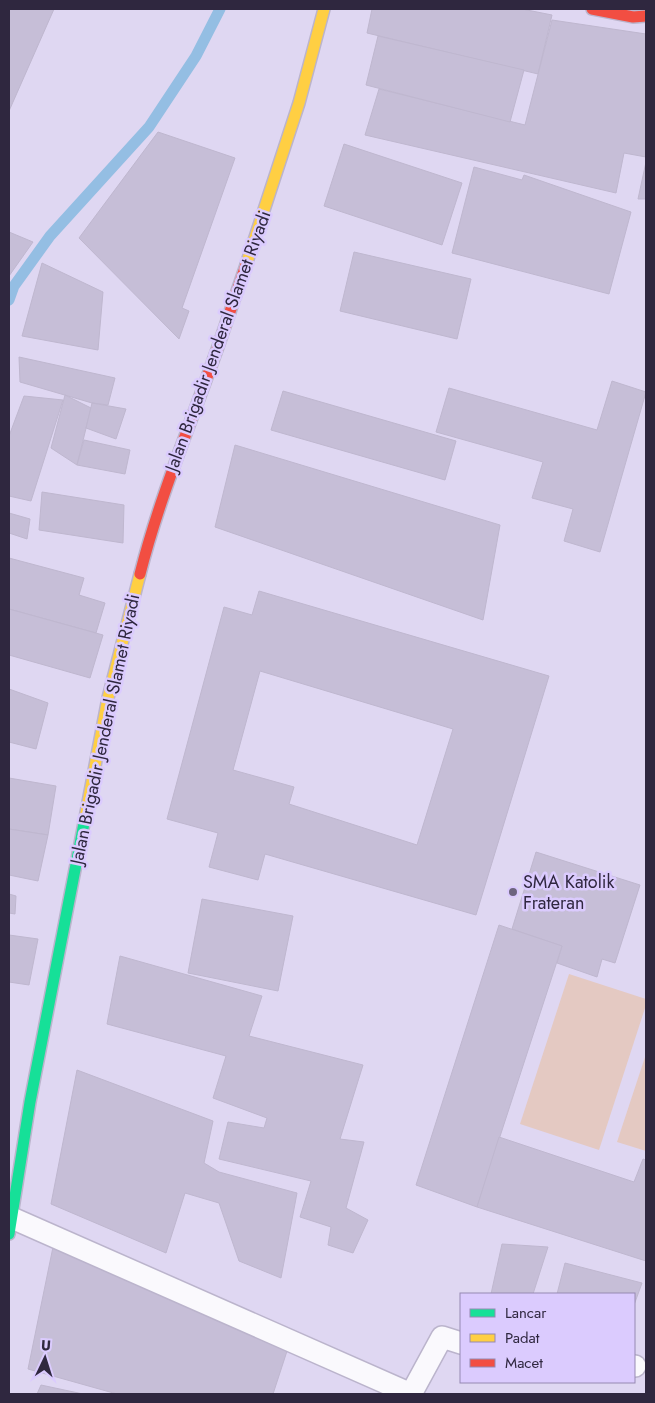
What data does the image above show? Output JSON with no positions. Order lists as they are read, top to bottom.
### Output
{
  "streets": {
    "main road": ["Jalan Brigadir Jenderal Slamet Riyadi"]
  },
  "places": ["SMA Katolik Frateran"],
  "legend": ["Lancar", "Padat", "Macet"],
  "north": "top"
}
